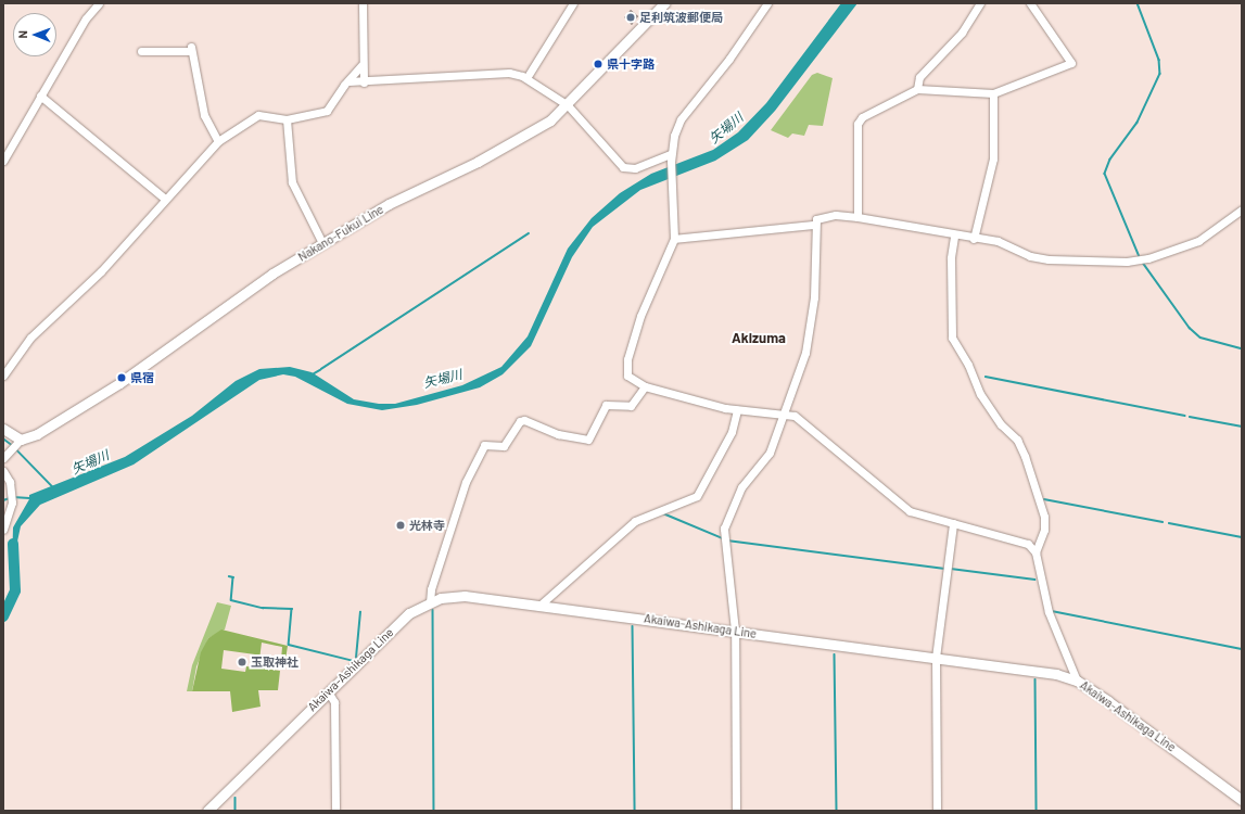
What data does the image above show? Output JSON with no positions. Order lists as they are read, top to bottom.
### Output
{
  "streets": {
    "main road": ["Nakano-Fukui Line", "Akaiwa-Ashikaga Line"]
  },
  "districts": ["Akizuma"],
  "water": ["矢場川"],
  "places": [
    "足利筑波郵便局",
    "県十字路",
    "県宿",
    "光林寺",
    "玉取神社"
  ],
  "north": "left"
}
